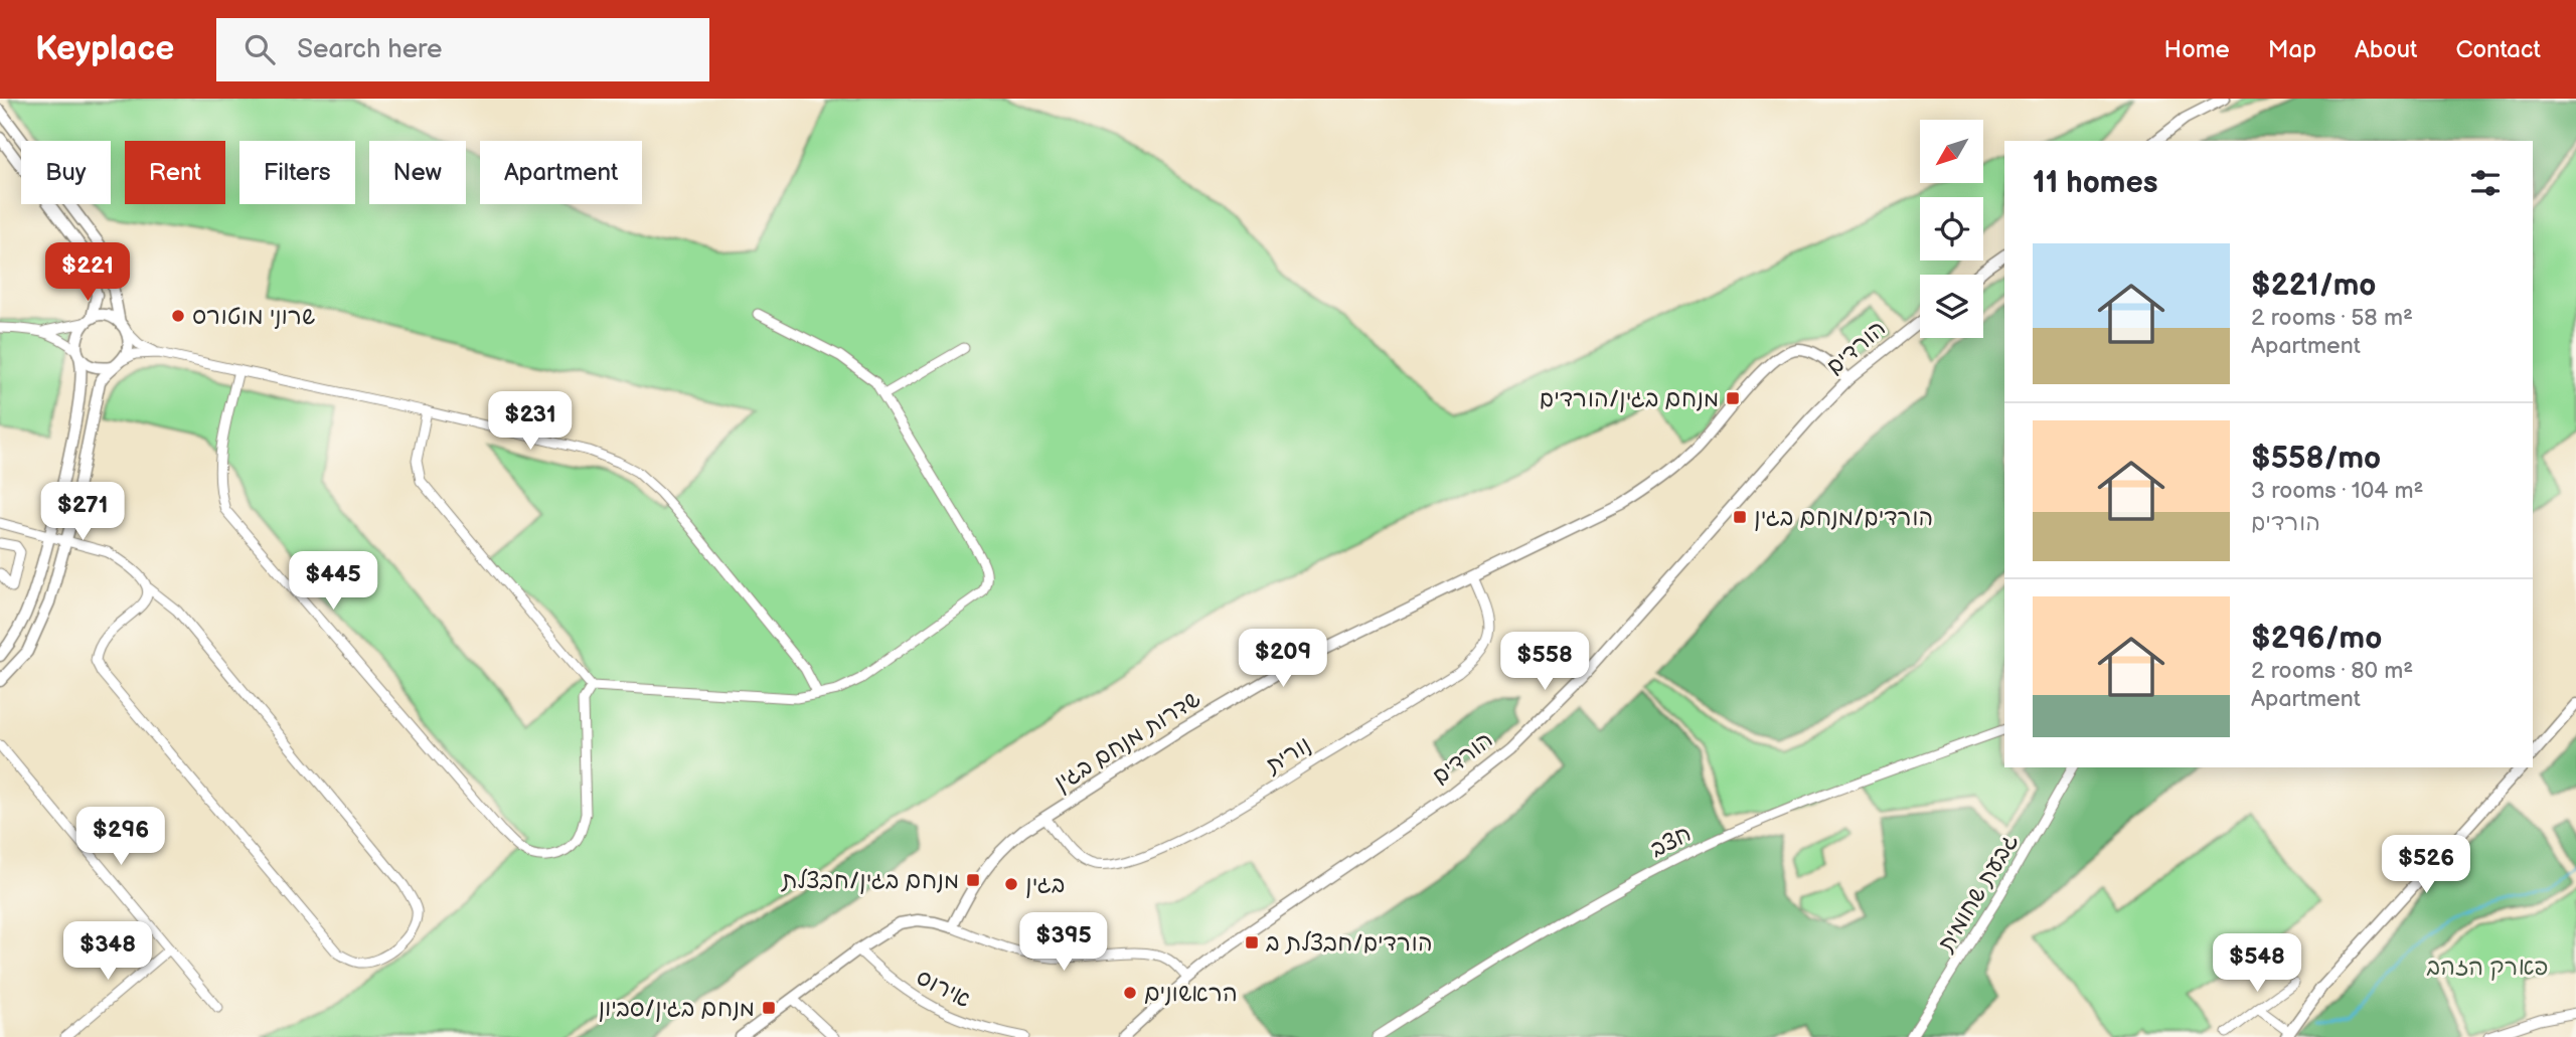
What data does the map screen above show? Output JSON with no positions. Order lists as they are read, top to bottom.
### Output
{
  "streets": {
    "street": [
      "הורדים",
      "שדרות מנחם בגין",
      "נורית",
      "חצב",
      "גבעת שחומית",
      "אירוס"
    ]
  },
  "crossings": [
    ["הורדים", "שדרות מנחם בגין"],
    ["שדרות מנחם בגין", "נורית"]
  ],
  "parks": ["פארק הזהב"],
  "places": {
    "other": ["שרוני מוטורס", "בגין", "הראשונים"],
    "transit": [
      "מנחם בגין/הורדים",
      "הורדים/מנחם בגין",
      "מנחם בגין/חבצלת",
      "הורדים/חבצלת ב",
      "מנחם בגין/סביון"
    ]
  },
  "north": "bottom left",
  "page": {
    "header": "Keyplace",
    "search": "Search here",
    "nav": [
      "Home",
      "Map",
      "About",
      "Contact"
    ],
    "chip": [
      "Buy",
      "Rent",
      "Filters",
      "New",
      "Apartment"
    ],
    "heading": "11 homes",
    "list": [
      {
        "name": "$221/mo",
        "note": "2 rooms · 58 m² · Apartment"
      },
      {
        "name": "$558/mo",
        "note": "3 rooms · 104 m² · הורדים"
      },
      {
        "name": "$296/mo",
        "note": "2 rooms · 80 m² · Apartment"
      }
    ],
    "price": [
      "$221",
      "$231",
      "$271",
      "$445",
      "$209",
      "$558",
      "$296",
      "$526",
      "$395",
      "$348",
      "$548"
    ]
  }
}
